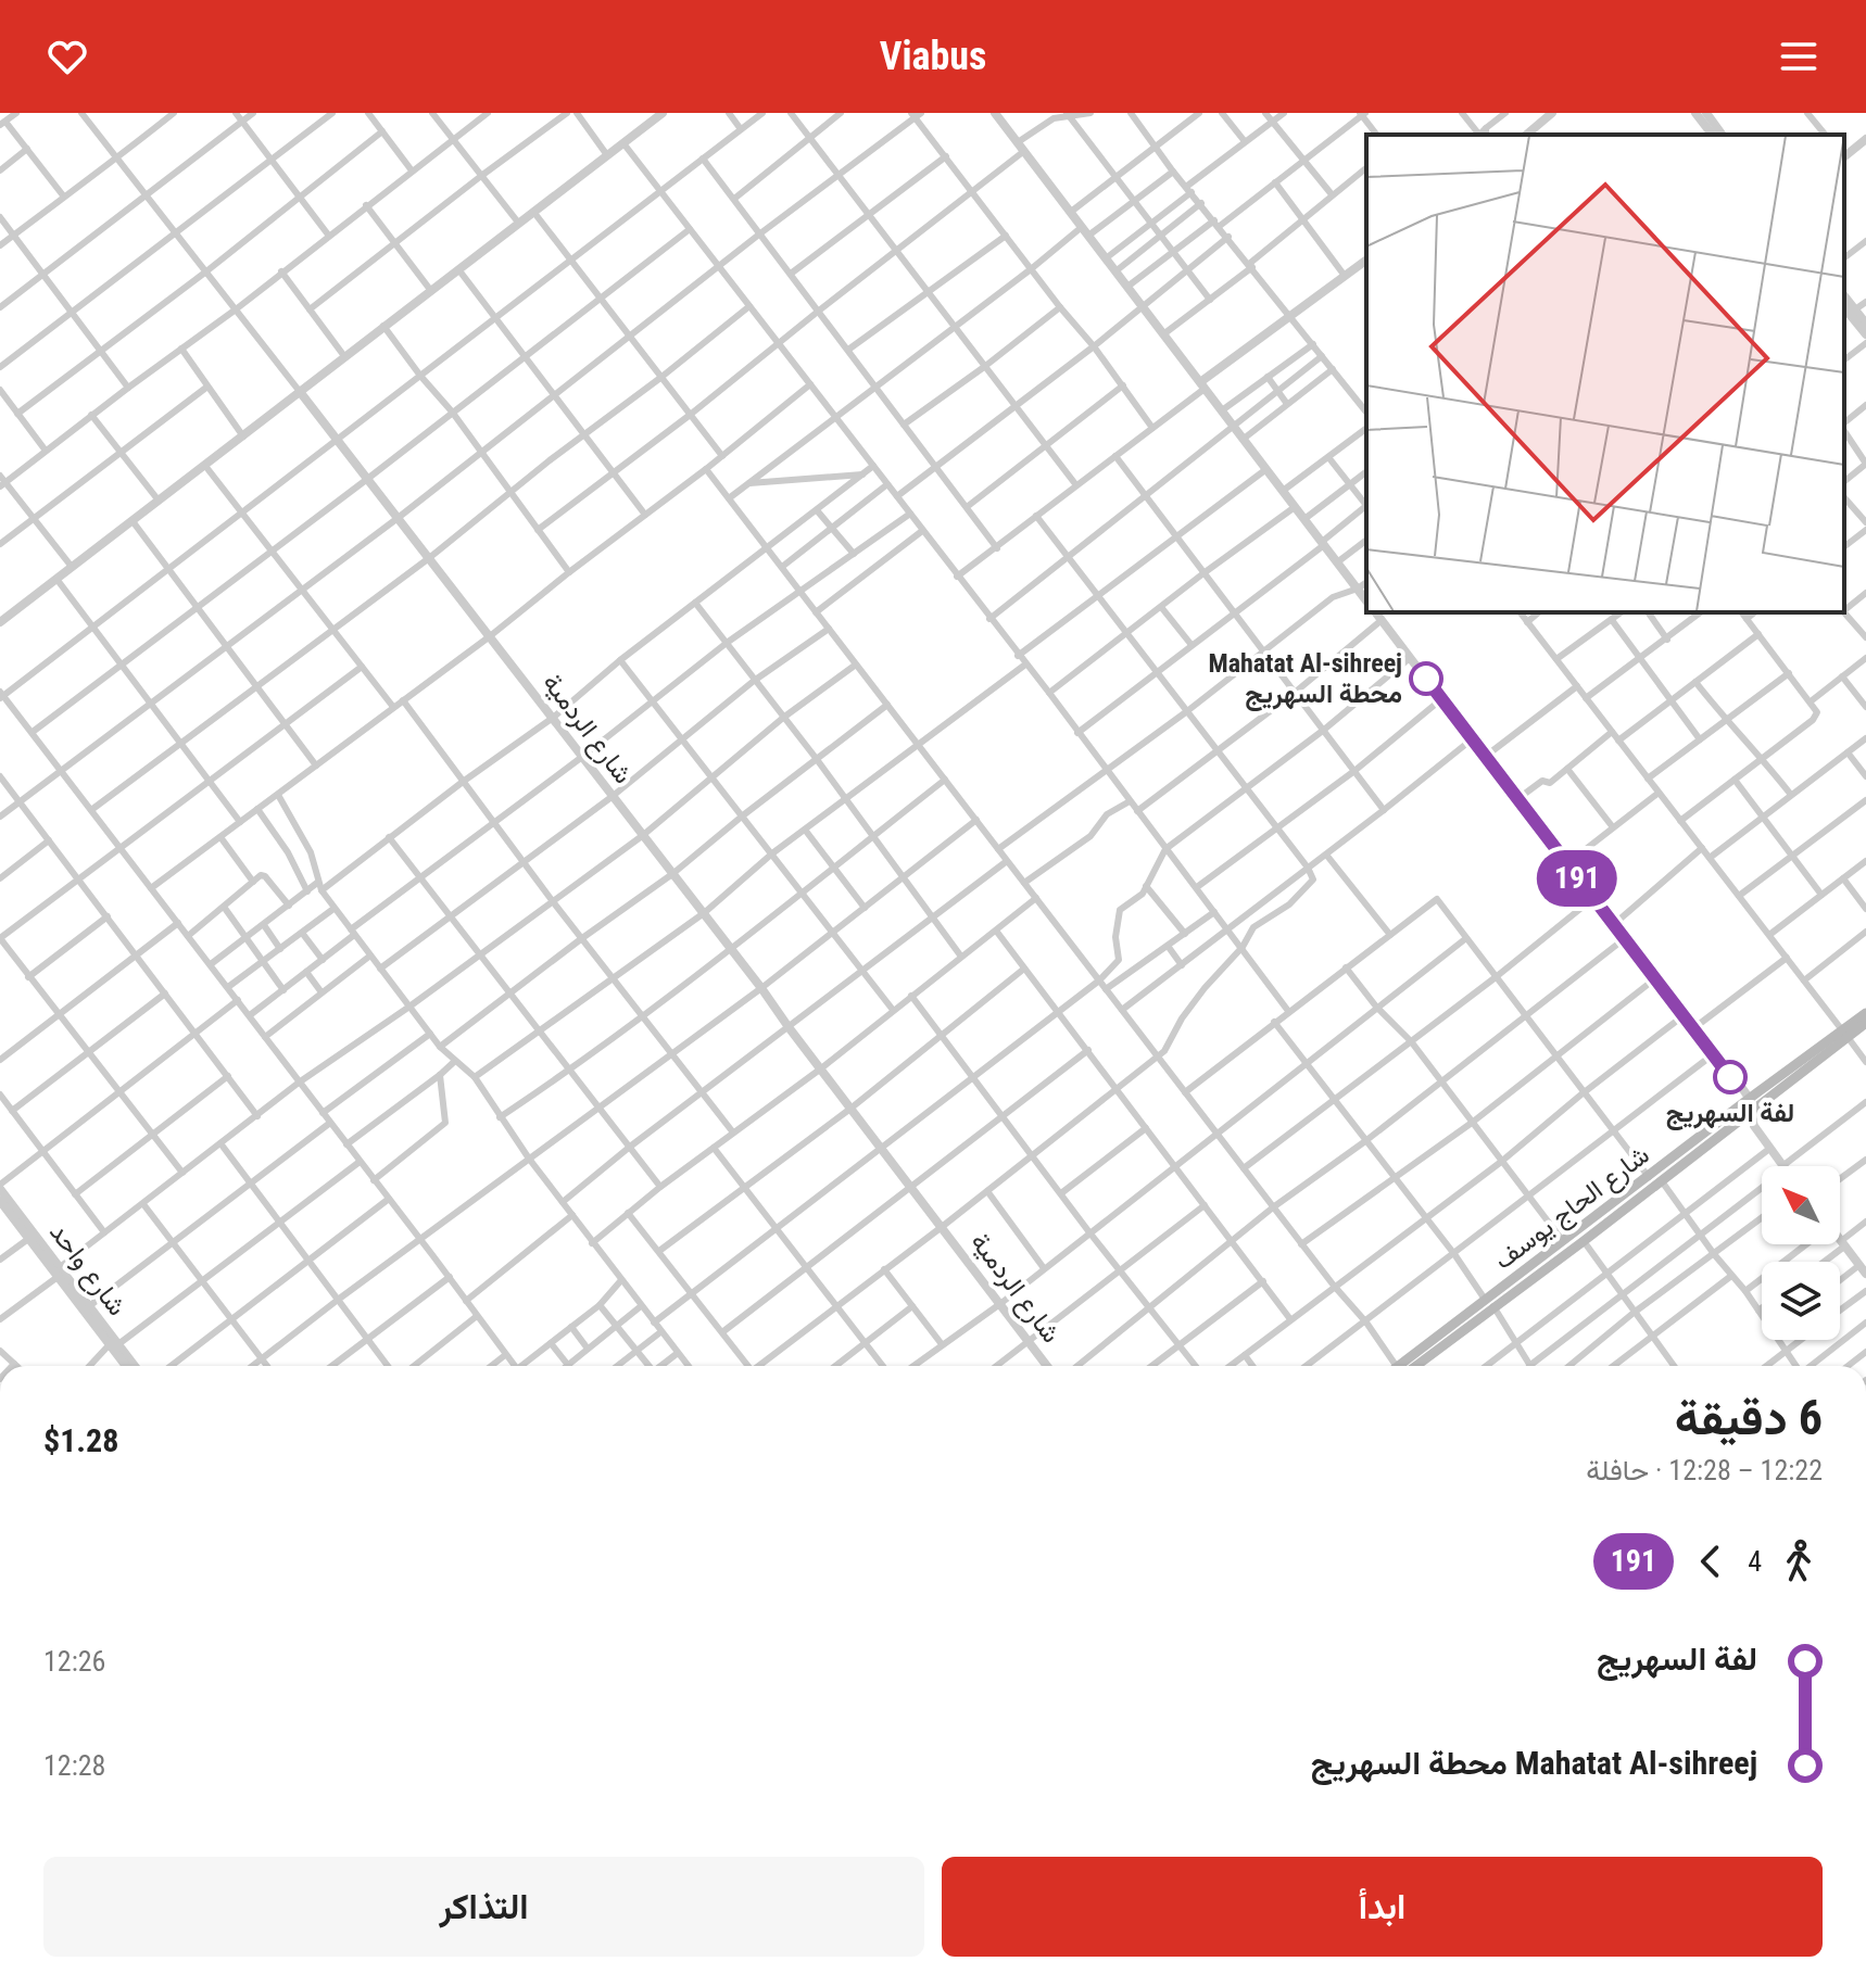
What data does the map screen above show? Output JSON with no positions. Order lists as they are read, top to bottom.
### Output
{
  "streets": {
    "main road": ["شارع الحاج يوسف"],
    "street": ["شارع الردمية", "شارع واحد"]
  },
  "places": ["Mahatat Al-sihreej محطة السهريج", "لفة السهريج"],
  "lines": ["bus line 191"],
  "north": "top left",
  "page": {
    "header": "Viabus",
    "on_map": "191",
    "heading": ["6 دقيقة", "12:22 – 12:28 · حافلة", "$1.28"],
    "legs": ["4", "191"],
    "list": [
      {
        "name": "لفة السهريج",
        "value": "12:26"
      },
      {
        "name": "Mahatat Al-sihreej محطة السهريج",
        "value": "12:28"
      }
    ],
    "buttons": ["ابدأ", "التذاكر"]
  }
}
